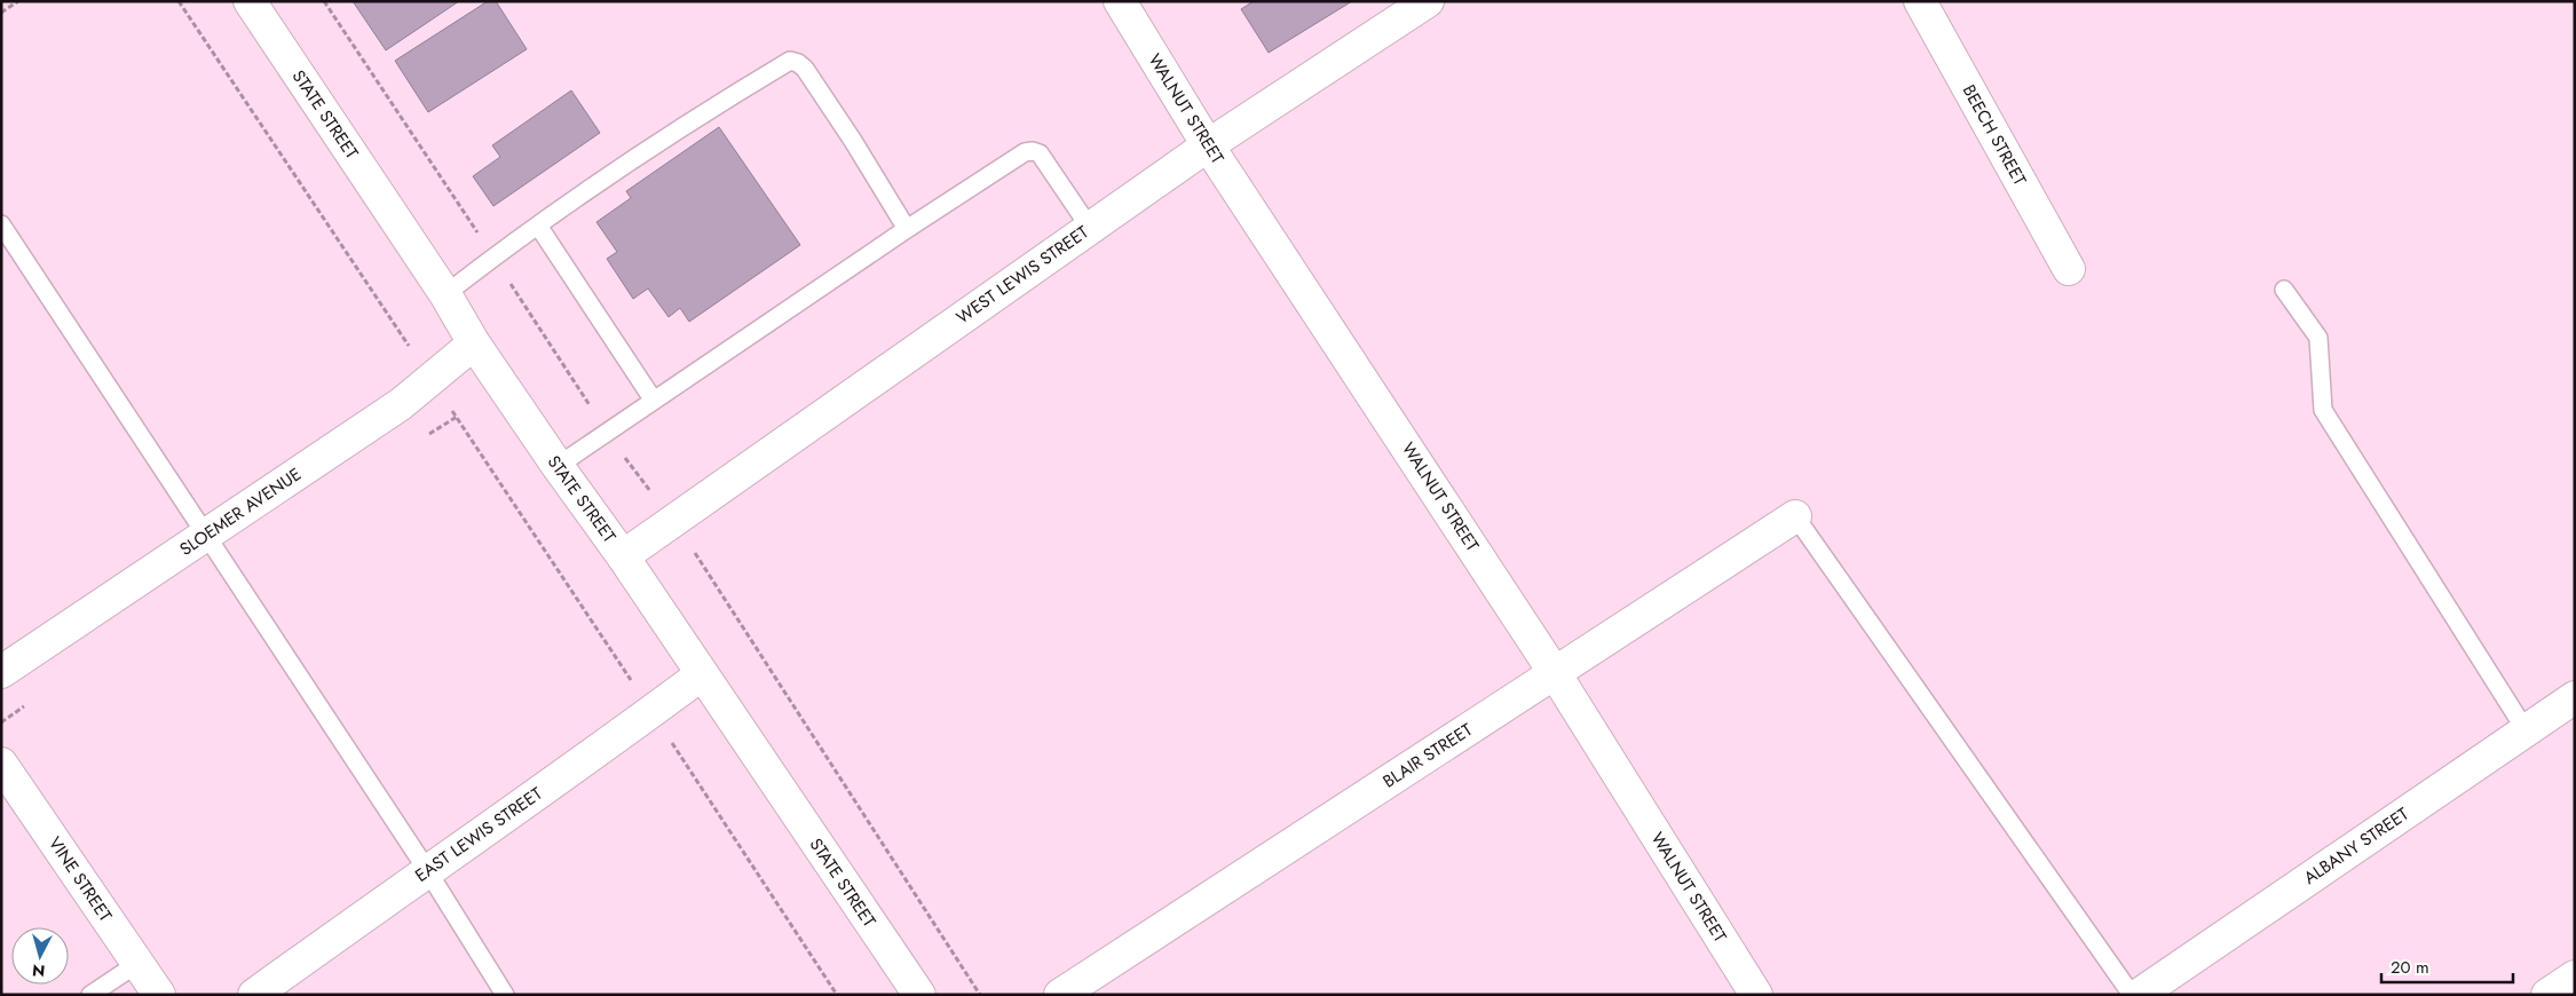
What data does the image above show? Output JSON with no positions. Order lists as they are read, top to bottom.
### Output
{
  "streets": {
    "street": [
      "WALNUT STREET",
      "STATE STREET",
      "BEECH STREET",
      "WEST LEWIS STREET",
      "SLOEMER AVENUE",
      "BLAIR STREET",
      "EAST LEWIS STREET",
      "ALBANY STREET",
      "VINE STREET"
    ]
  },
  "crossings": [
    ["WALNUT STREET", "WEST LEWIS STREET"],
    ["WALNUT STREET", "BLAIR STREET"],
    ["STATE STREET", "WEST LEWIS STREET"],
    ["STATE STREET", "SLOEMER AVENUE"],
    ["STATE STREET", "EAST LEWIS STREET"]
  ],
  "scale_bar": "20 m",
  "north": "bottom"
}
